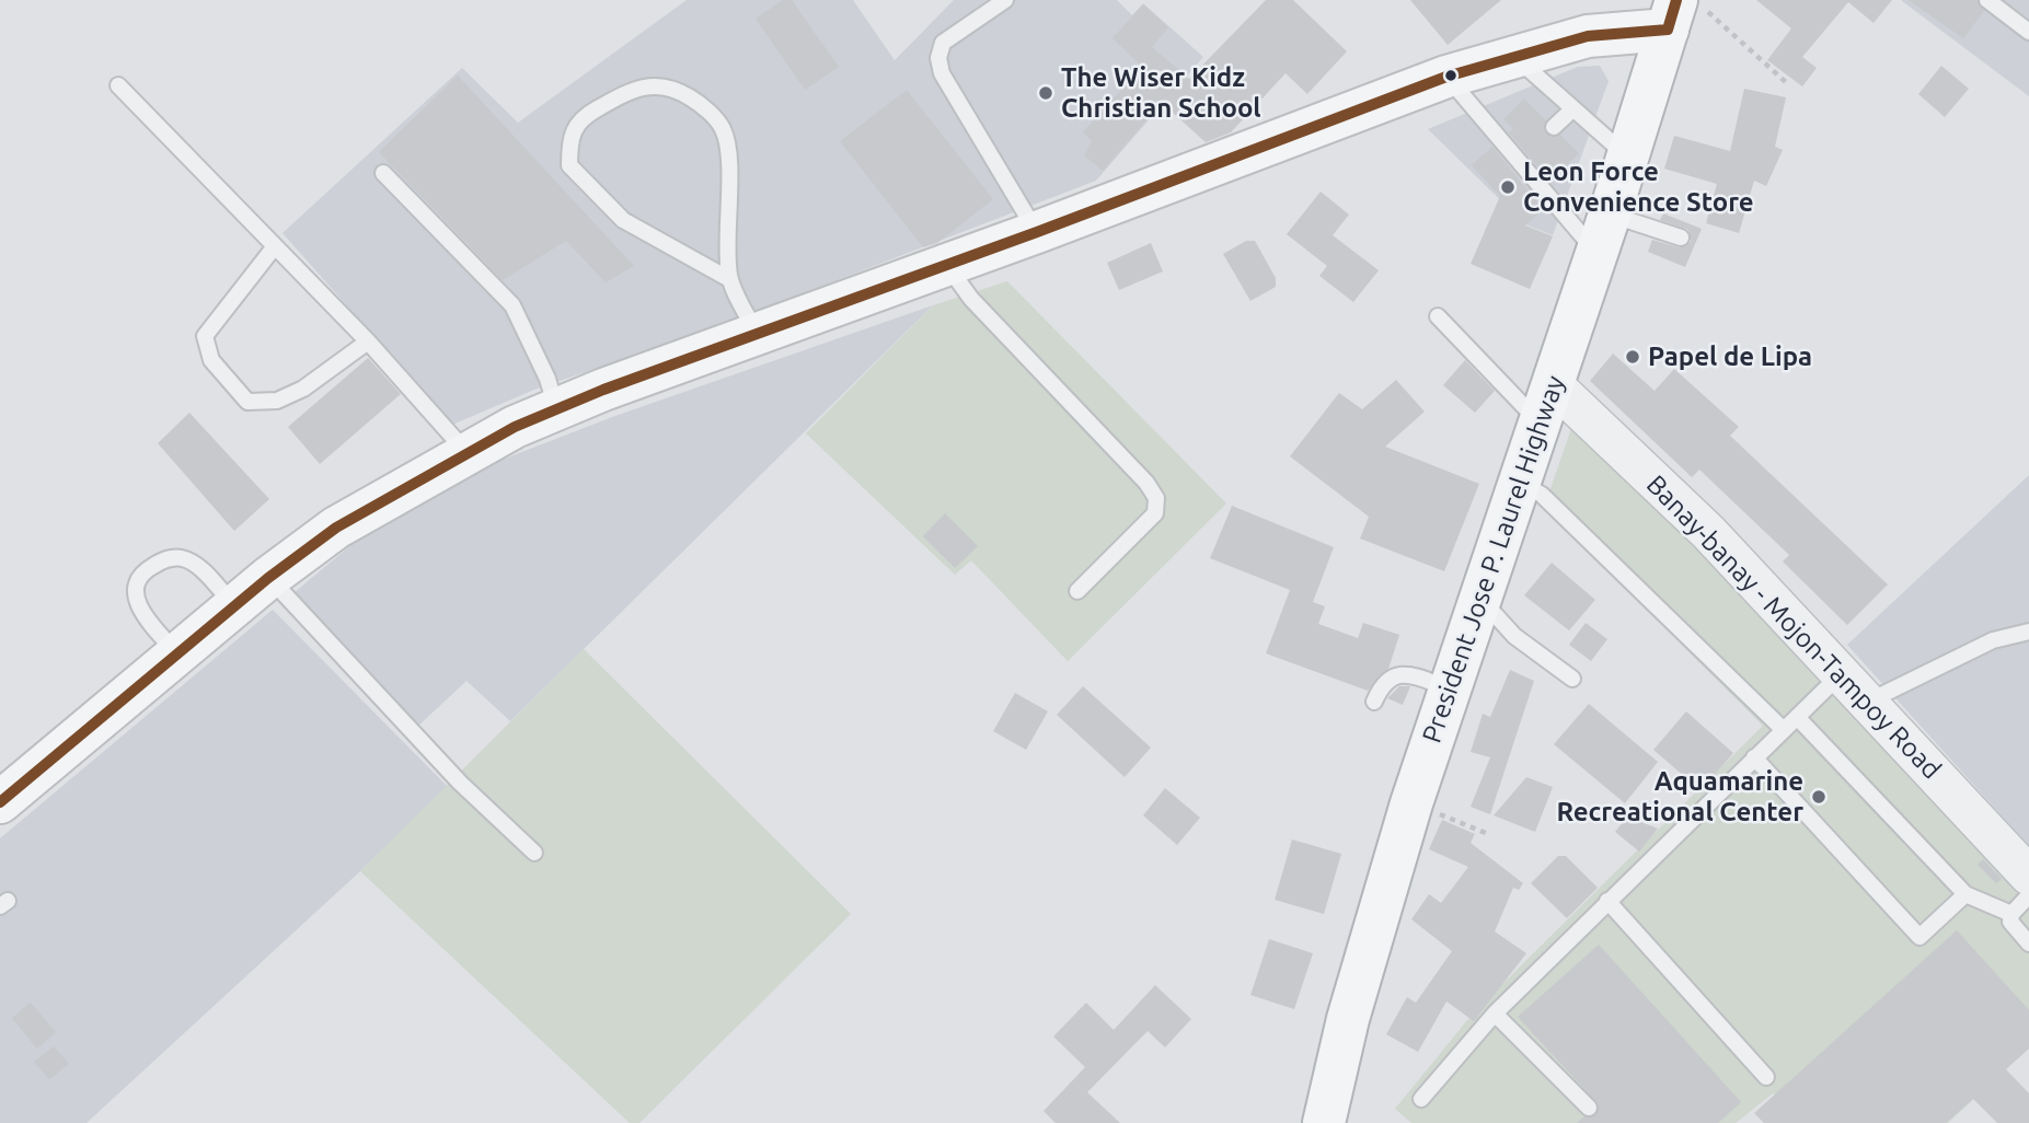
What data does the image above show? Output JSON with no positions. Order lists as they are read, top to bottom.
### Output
{
  "streets": {
    "main road": ["President Jose P. Laurel Highway"],
    "street": ["Banay-banay - Mojon-Tampoy Road"]
  },
  "crossings": [
    ["President Jose P. Laurel Highway", "Banay-banay - Mojon-Tampoy Road"]
  ],
  "places": [
    "The Wiser Kidz Christian School",
    "Leon Force Convenience Store",
    "Papel de Lipa",
    "Aquamarine Recreational Center"
  ]
}
